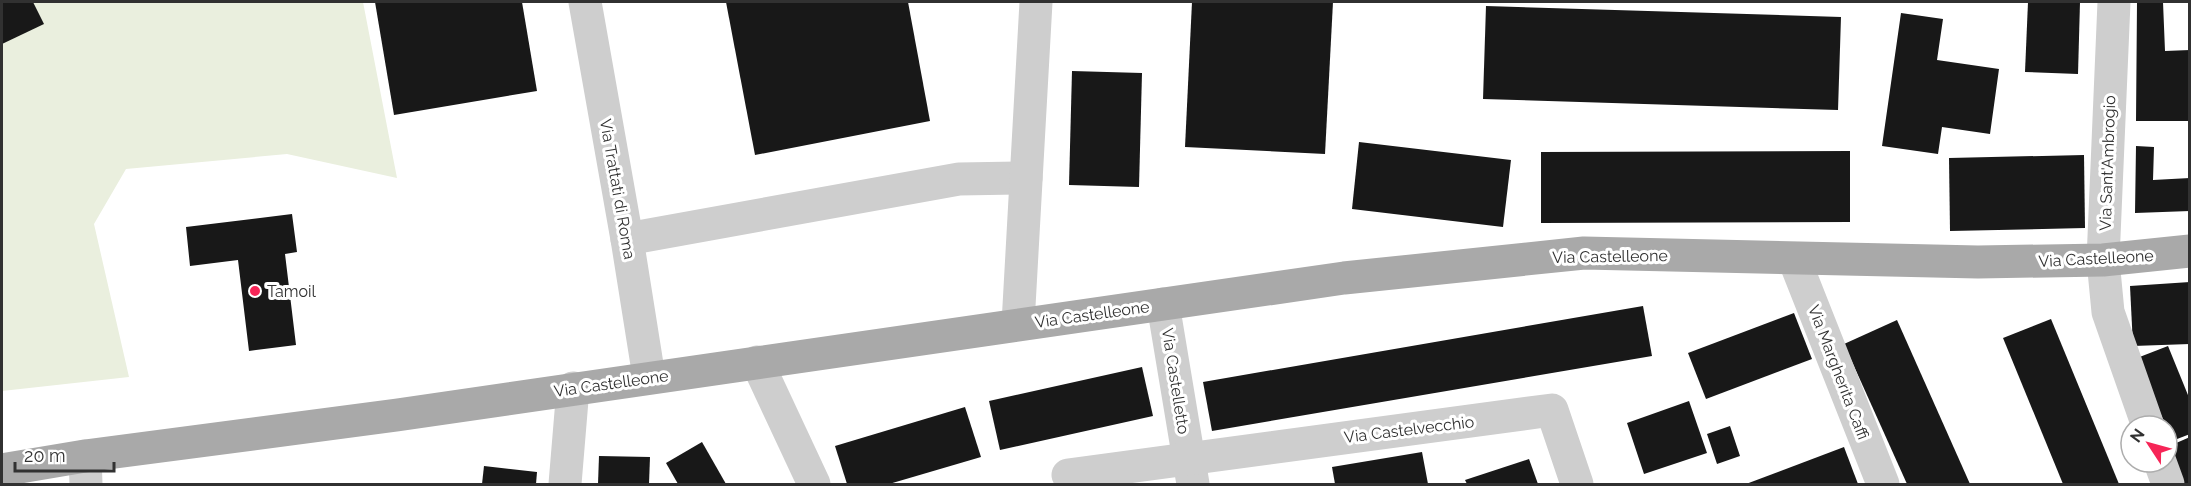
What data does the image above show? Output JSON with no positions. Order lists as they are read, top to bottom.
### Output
{
  "streets": {
    "main road": ["Via Castelleone"],
    "street": [
      "Via Sant'Ambrogio",
      "Via Trattati di Roma",
      "Via Margherita Caffi",
      "Via Castelletto",
      "Via Castelvecchio"
    ]
  },
  "crossings": [
    ["Via Sant'Ambrogio", "Via Castelleone"],
    ["Via Trattati di Roma", "Via Castelleone"],
    ["Via Castelleone", "Via Margherita Caffi"],
    ["Via Castelleone", "Via Castelletto"],
    ["Via Castelletto", "Via Castelvecchio"]
  ],
  "places": ["Tamoil"],
  "scale_bar": "20 m",
  "north": "top left"
}
